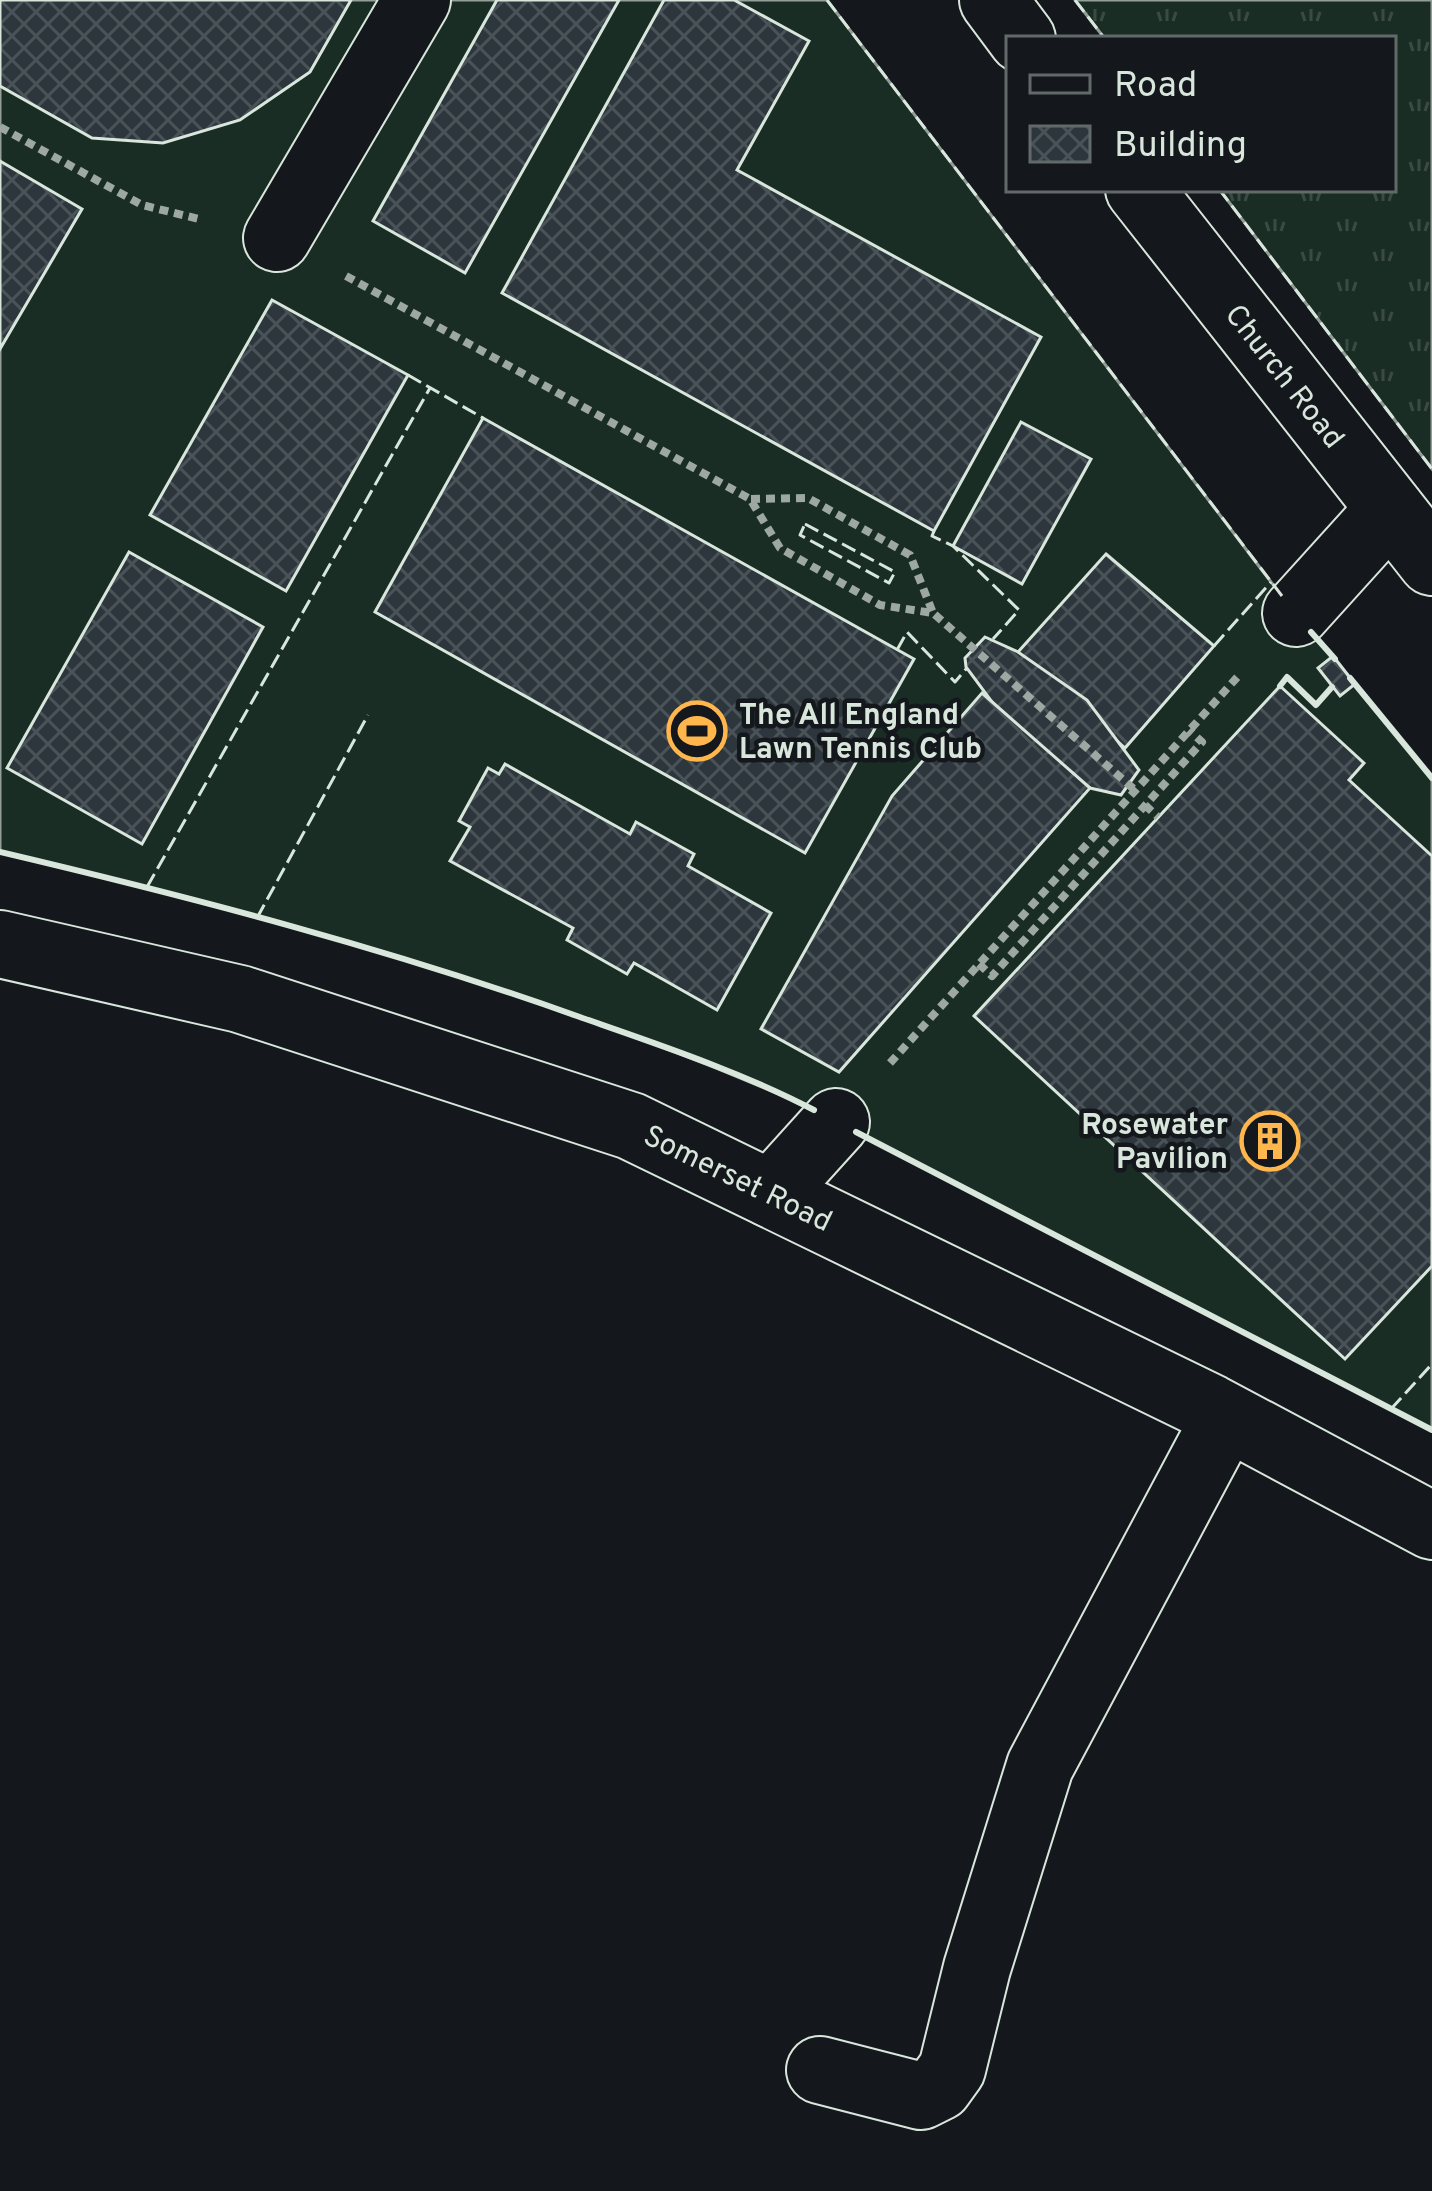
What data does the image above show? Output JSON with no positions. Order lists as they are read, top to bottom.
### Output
{
  "streets": {
    "street": ["Church Road", "Somerset Road"]
  },
  "places": {
    "sports": ["The All England Lawn Tennis Club"],
    "building": ["Rosewater Pavilion"]
  },
  "legend": ["Road", "Building"]
}
